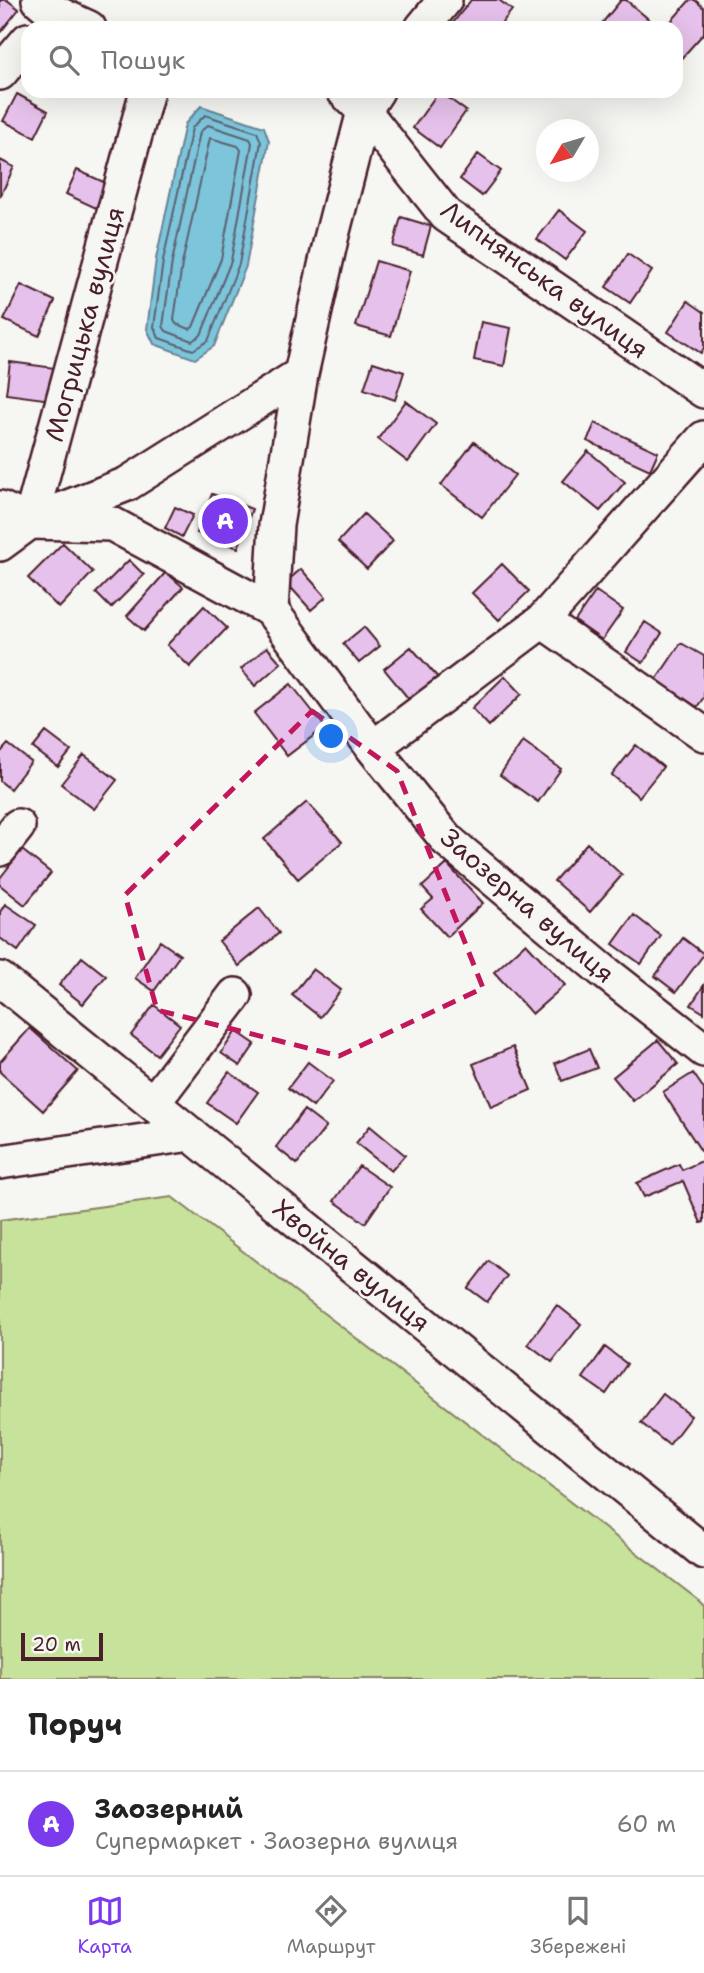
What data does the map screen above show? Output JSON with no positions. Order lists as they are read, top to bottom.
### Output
{
  "streets": {
    "street": [
      "Липнянська вулиця",
      "Могрицька вулиця",
      "Заозерна вулиця",
      "Хвойна вулиця"
    ]
  },
  "crossings": [
    ["Могрицька вулиця", "Заозерна вулиця"]
  ],
  "scale_bar": "20 m",
  "north": "bottom left",
  "page": {
    "search": "Пошук",
    "pins": "A",
    "scale": "20 m",
    "heading": "Поруч",
    "list": [
      {
        "mark": "A",
        "name": "Заозерний",
        "note": "Супермаркет · Заозерна вулиця",
        "value": "60 m"
      }
    ],
    "nav": ["Карта", "Маршрут", "Збережені"]
  }
}
